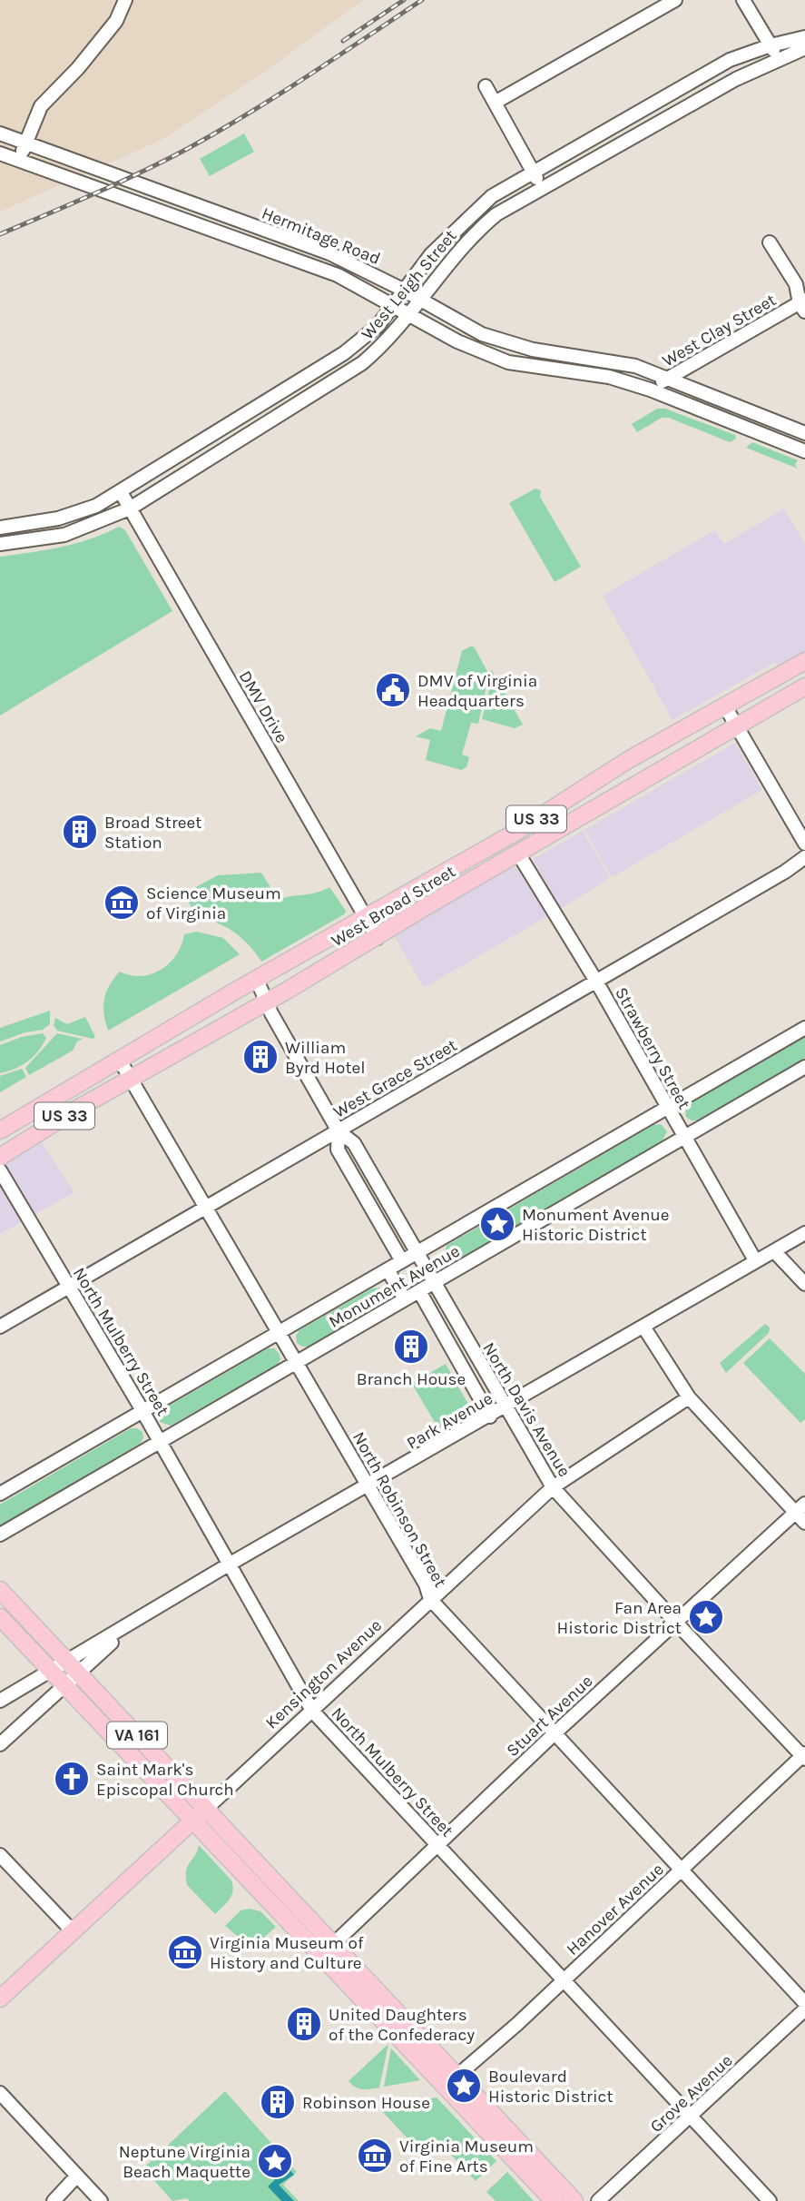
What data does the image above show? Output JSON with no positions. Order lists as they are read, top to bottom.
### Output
{
  "streets": {
    "main road": [
      "US 33",
      "West Broad Street",
      "Kensington Avenue",
      "VA 161"
    ],
    "street": [
      "Hermitage Road",
      "West Leigh Street",
      "West Clay Street",
      "DMV Drive",
      "Strawberry Street",
      "West Grace Street",
      "Monument Avenue",
      "North Mulberry Street",
      "North Davis Avenue",
      "Park Avenue",
      "North Robinson Street",
      "Stuart Avenue",
      "Hanover Avenue",
      "Grove Avenue"
    ]
  },
  "crossings": [
    ["Hermitage Road", "West Leigh Street"],
    ["Hermitage Road", "West Clay Street"],
    ["West Leigh Street", "DMV Drive"],
    ["DMV Drive", "West Broad Street"],
    ["West Broad Street", "Strawberry Street"],
    ["West Broad Street", "North Davis Avenue"],
    ["West Broad Street", "North Robinson Street"],
    ["Strawberry Street", "West Grace Street"],
    ["Strawberry Street", "Monument Avenue"],
    ["Strawberry Street", "Park Avenue"],
    ["West Grace Street", "North Mulberry Street"],
    ["West Grace Street", "North Davis Avenue"],
    ["West Grace Street", "North Robinson Street"],
    ["Monument Avenue", "North Mulberry Street"],
    ["Monument Avenue", "North Davis Avenue"],
    ["Monument Avenue", "North Robinson Street"],
    ["North Mulberry Street", "Park Avenue"],
    ["North Mulberry Street", "Kensington Avenue"],
    ["North Mulberry Street", "Stuart Avenue"],
    ["North Mulberry Street", "Hanover Avenue"],
    ["North Mulberry Street", "Grove Avenue"],
    ["North Davis Avenue", "Park Avenue"],
    ["North Davis Avenue", "Kensington Avenue"],
    ["North Davis Avenue", "Stuart Avenue"],
    ["North Davis Avenue", "Hanover Avenue"],
    ["Park Avenue", "North Robinson Street"],
    ["Park Avenue", "VA 161"],
    ["North Robinson Street", "Kensington Avenue"],
    ["North Robinson Street", "Stuart Avenue"],
    ["North Robinson Street", "Hanover Avenue"],
    ["Kensington Avenue", "VA 161"],
    ["Stuart Avenue", "VA 161"],
    ["VA 161", "Hanover Avenue"]
  ],
  "places": {
    "public building": ["DMV of Virginia Headquarters"],
    "building": [
      "Broad Street Station",
      "William Byrd Hotel",
      "Branch House",
      "United Daughters of the Confederacy",
      "Robinson House"
    ],
    "museum": ["Science Museum of Virginia", "Virginia Museum of History and Culture", "Virginia Museum of Fine Arts"],
    "place": [
      "Monument Avenue Historic District",
      "Fan Area Historic District",
      "Boulevard Historic District",
      "Neptune Virginia Beach Maquette"
    ],
    "church": ["Saint Mark's Episcopal Church"]
  }
}
